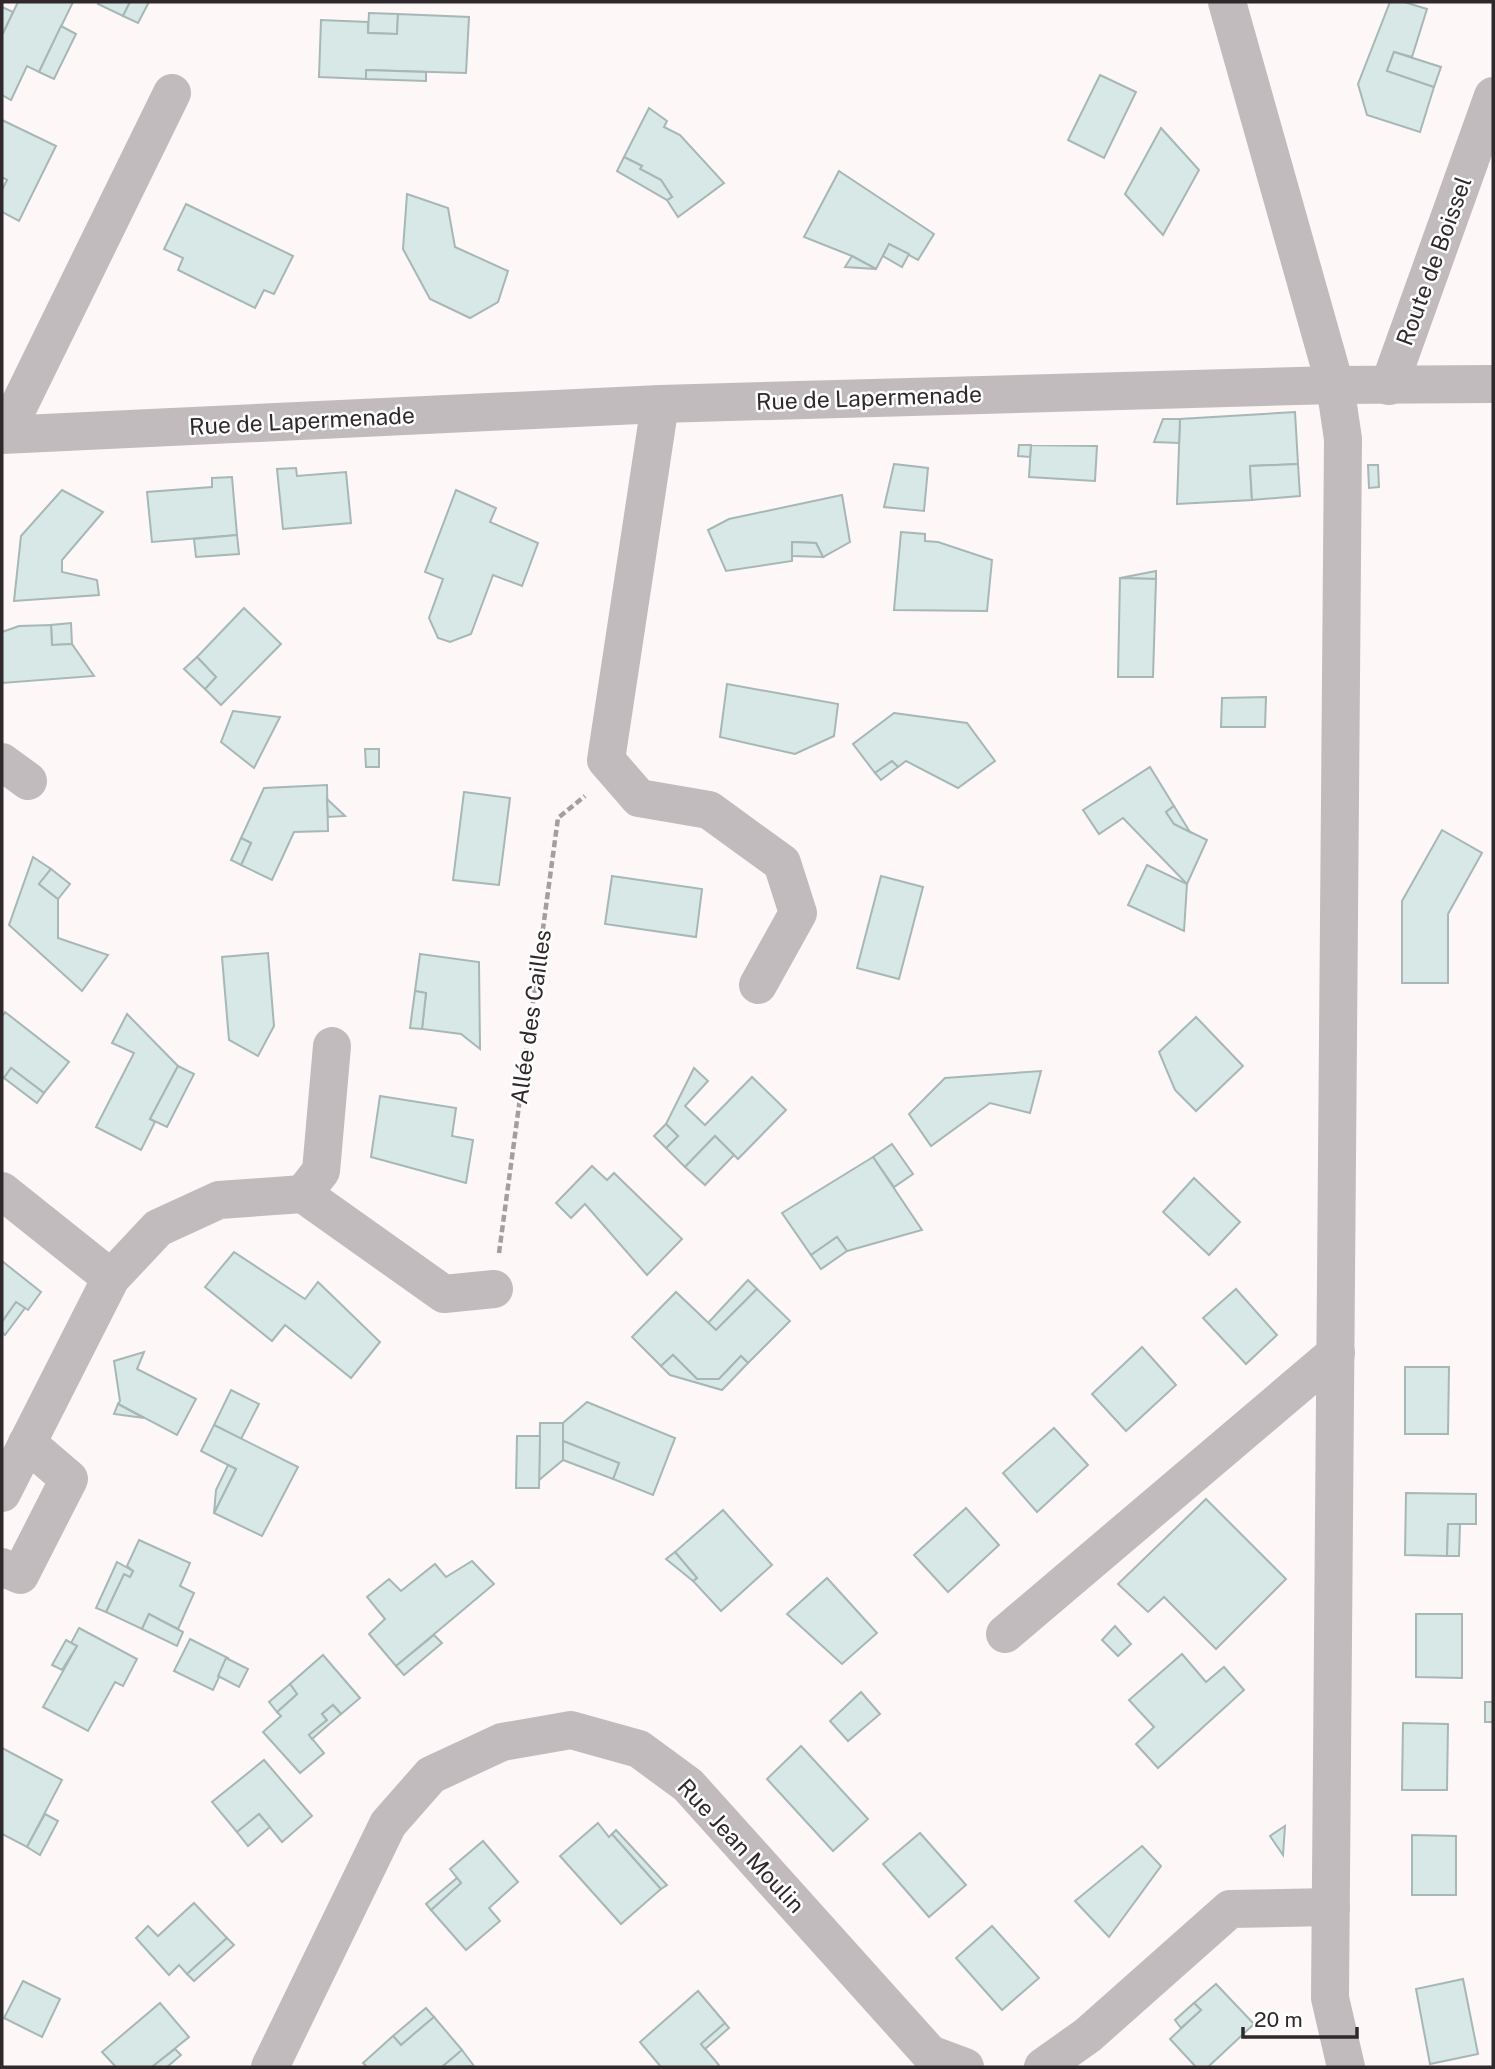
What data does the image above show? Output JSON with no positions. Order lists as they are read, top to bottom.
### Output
{
  "streets": {
    "street": ["Route de Boissel", "Rue de Lapermenade", "Rue Jean Moulin"],
    "path": ["Allée des Cailles"]
  },
  "crossings": [
    ["Route de Boissel", "Rue de Lapermenade"]
  ],
  "scale_bar": "20 m"
}
